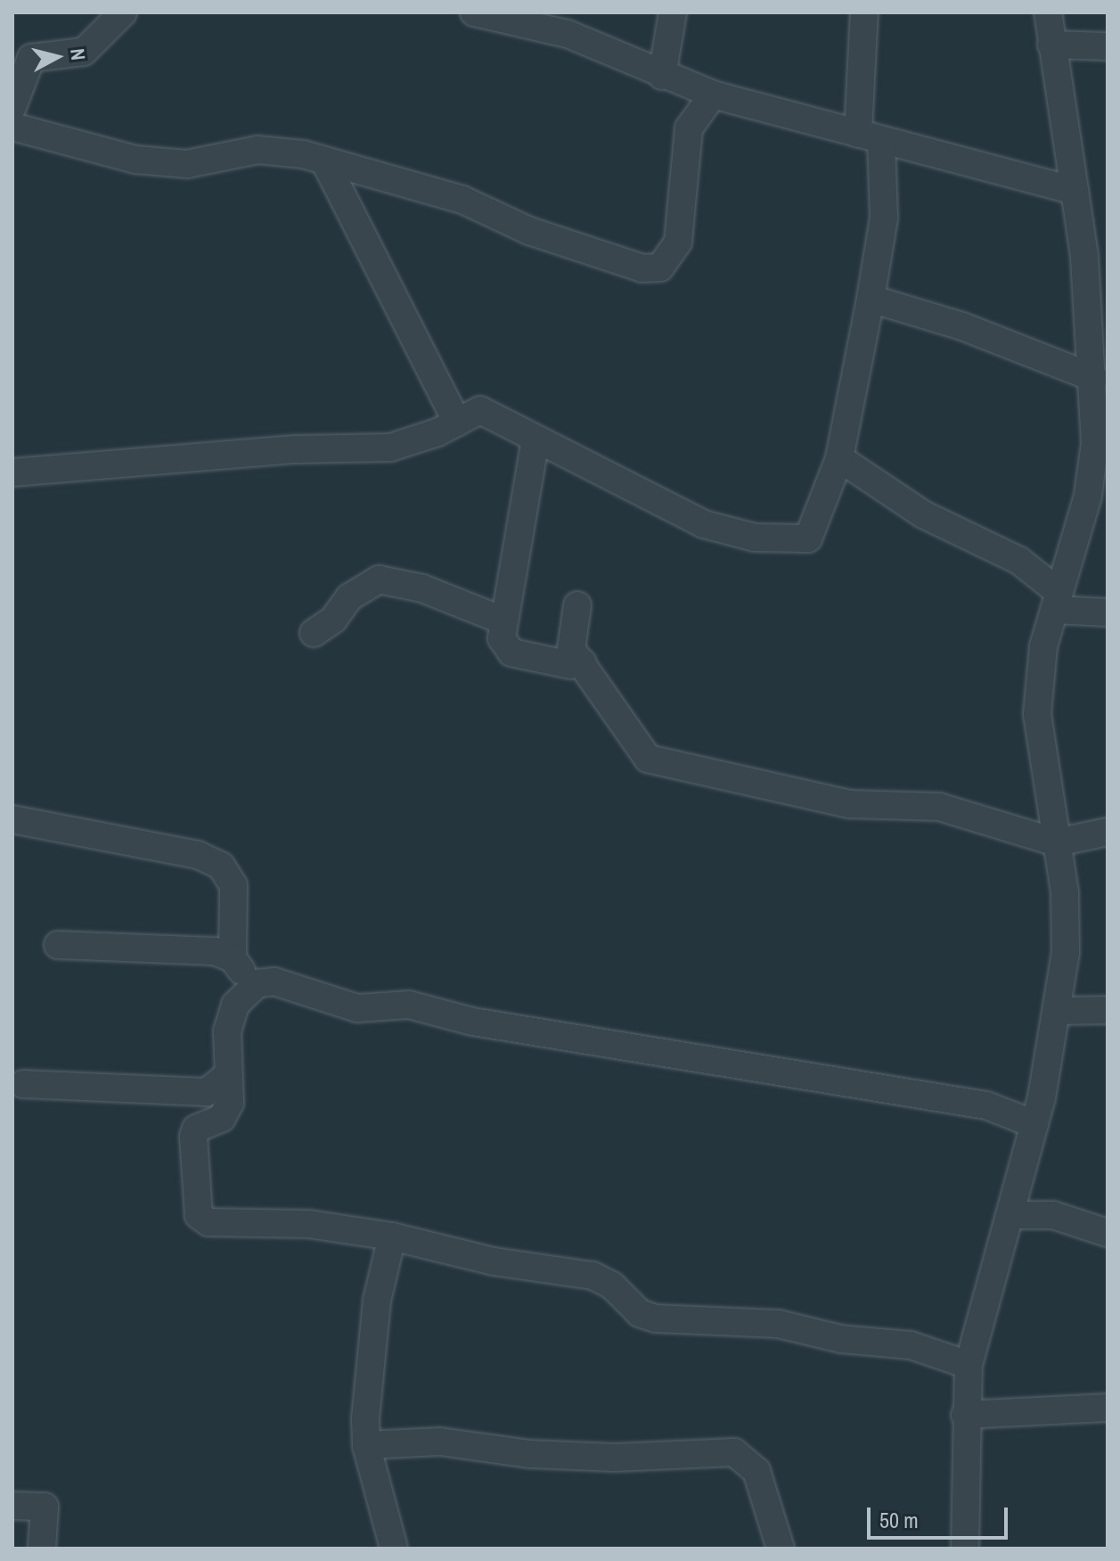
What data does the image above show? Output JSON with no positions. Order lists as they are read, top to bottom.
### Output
{
  "scale_bar": "50 m",
  "north": "right"
}
